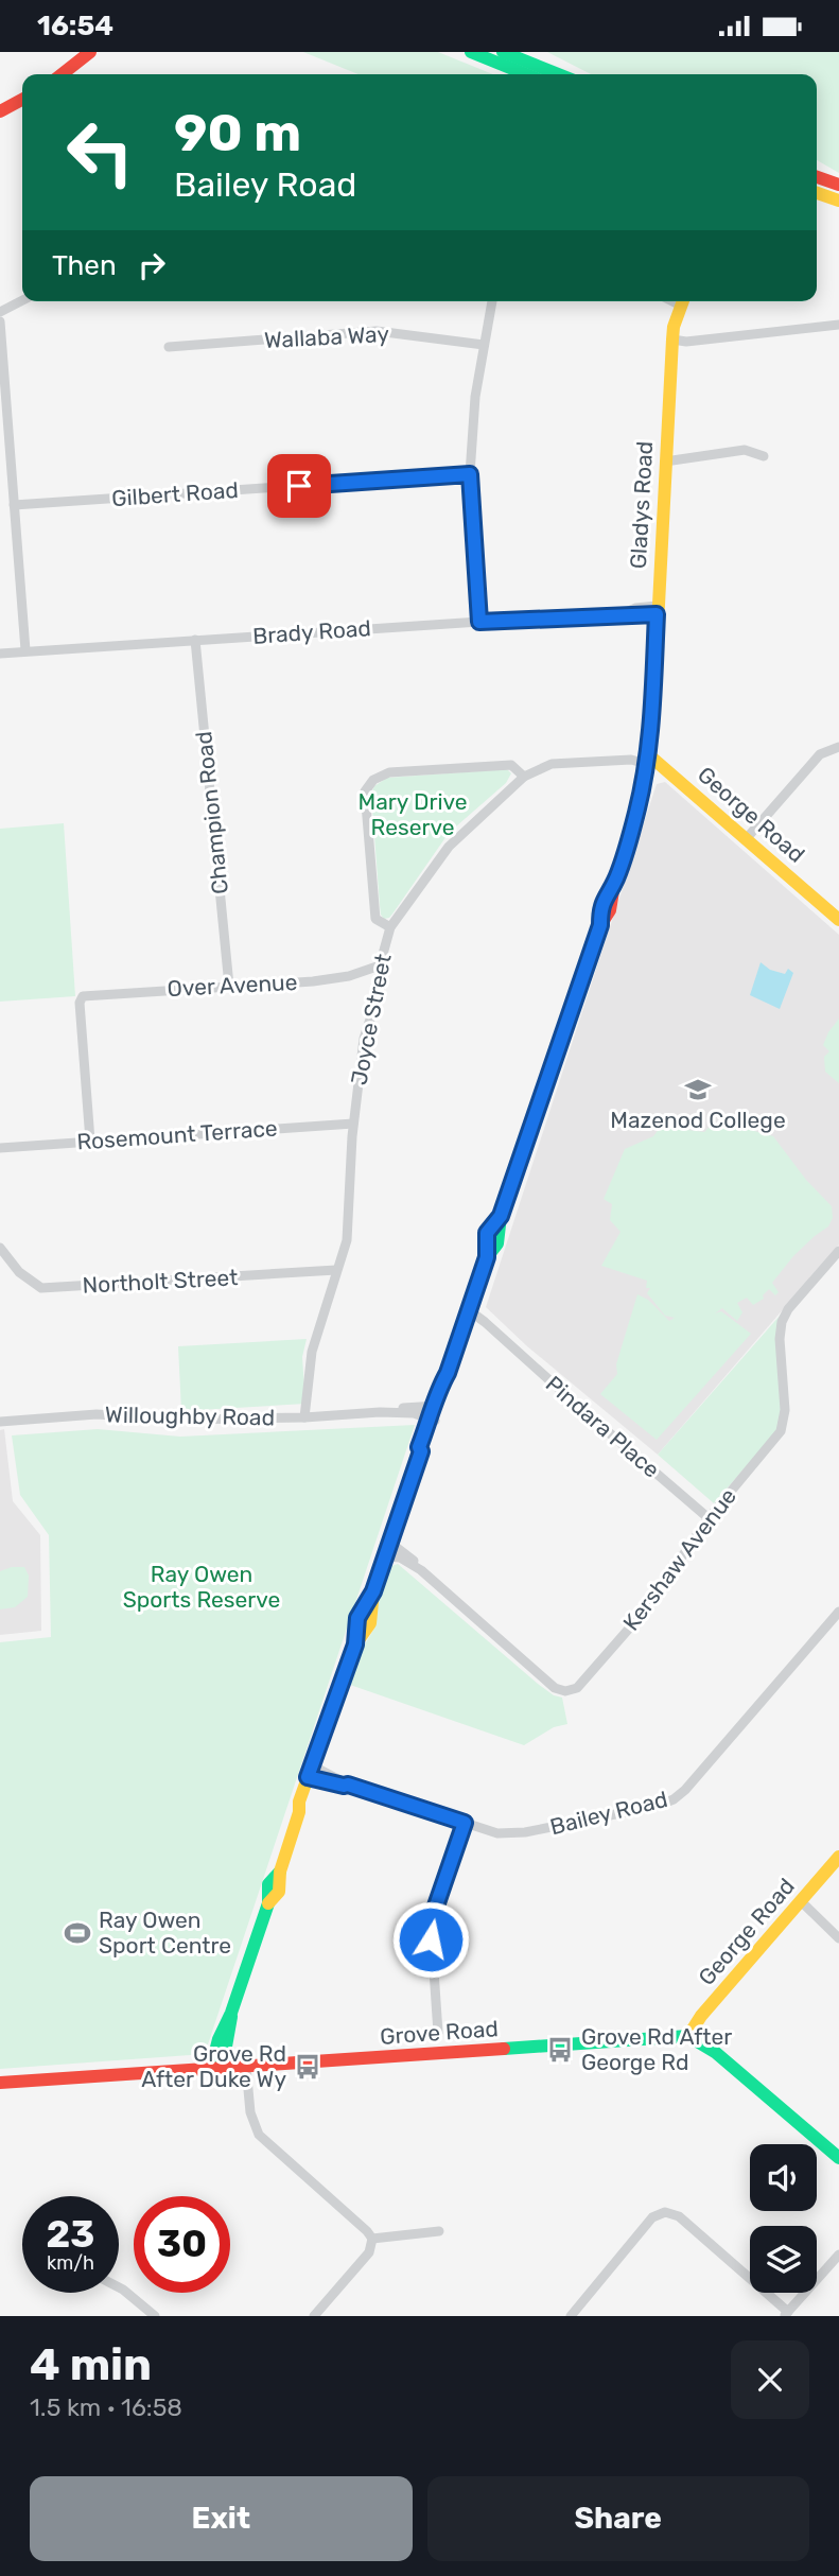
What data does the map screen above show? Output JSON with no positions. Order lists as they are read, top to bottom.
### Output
{
  "streets": {
    "street": [
      "Wallaba Way",
      "Gilbert Road",
      "Gladys Road",
      "Brady Road",
      "Champion Road",
      "George Road",
      "Over Avenue",
      "Joyce Street",
      "Rosemount Terrace",
      "Northolt Street",
      "Willoughby Road",
      "Pindara Place",
      "Kershaw Avenue",
      "Bailey Road",
      "Grove Road"
    ]
  },
  "crossings": [
    ["Gladys Road", "Brady Road"],
    ["Gladys Road", "George Road"],
    ["Gladys Road", "Joyce Street"],
    ["Gladys Road", "Willoughby Road"],
    ["Gladys Road", "Pindara Place"],
    ["Gladys Road", "Kershaw Avenue"],
    ["Gladys Road", "Bailey Road"],
    ["Gladys Road", "Grove Road"],
    ["Brady Road", "Champion Road"],
    ["Champion Road", "Over Avenue"],
    ["George Road", "Joyce Street"],
    ["George Road", "Grove Road"],
    ["Over Avenue", "Joyce Street"],
    ["Over Avenue", "Rosemount Terrace"],
    ["Joyce Street", "Rosemount Terrace"],
    ["Joyce Street", "Northolt Street"],
    ["Joyce Street", "Willoughby Road"],
    ["Pindara Place", "Kershaw Avenue"]
  ],
  "parks": ["Mary Drive Reserve", "Ray Owen Sports Reserve"],
  "places": {
    "school or university": ["Mazenod College"],
    "sports": ["Ray Owen Sport Centre"],
    "bus stop": ["Grove Rd After George Rd", "Grove Rd After Duke Wy"]
  },
  "page": {
    "status": "16:54",
    "turn": ["90 m", "Bailey Road"],
    "then": "Then",
    "speed": "23 km/h",
    "limit": "30",
    "heading": ["4 min", "1.5 km · 16:58"],
    "buttons": ["Exit", "Share"]
  }
}
